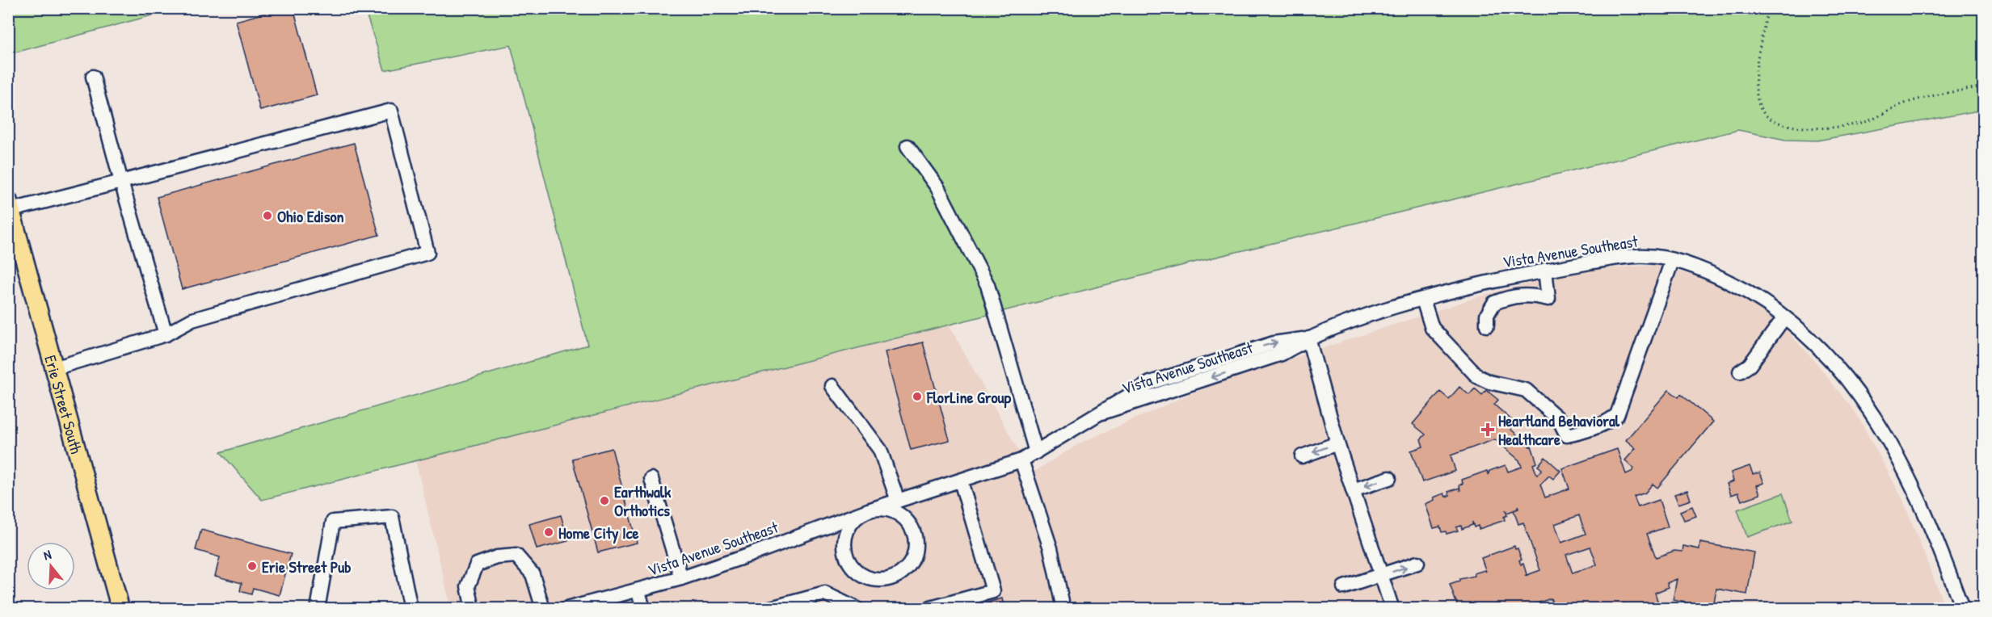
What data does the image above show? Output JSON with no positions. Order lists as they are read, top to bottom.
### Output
{
  "streets": {
    "main road": ["Erie Street South"],
    "street": ["Vista Avenue Southeast"]
  },
  "places": {
    "other": [
      "Ohio Edison",
      "FlorLine Group",
      "Earthwalk Orthotics",
      "Home City Ice",
      "Erie Street Pub"
    ],
    "health": ["Heartland Behavioral Healthcare"]
  },
  "north": "top"
}
